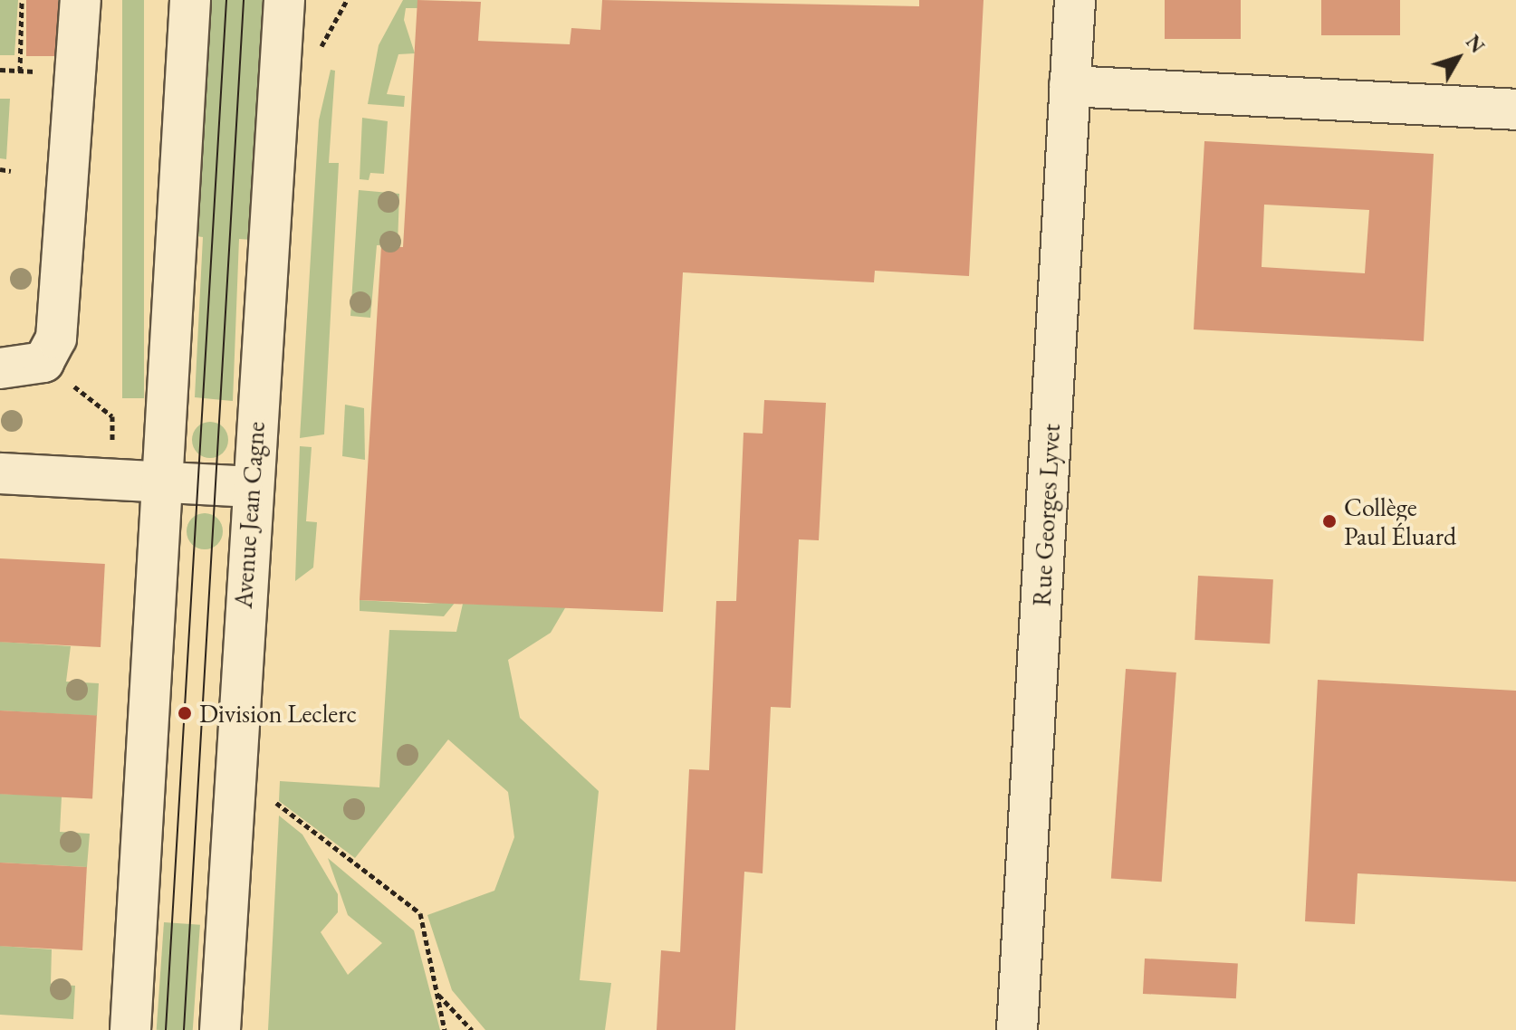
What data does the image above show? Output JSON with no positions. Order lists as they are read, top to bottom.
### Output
{
  "streets": {
    "street": ["Avenue Jean Cagne", "Rue Georges Lyvet"]
  },
  "places": ["Collège Paul Éluard", "Division Leclerc"],
  "north": "top right"
}
